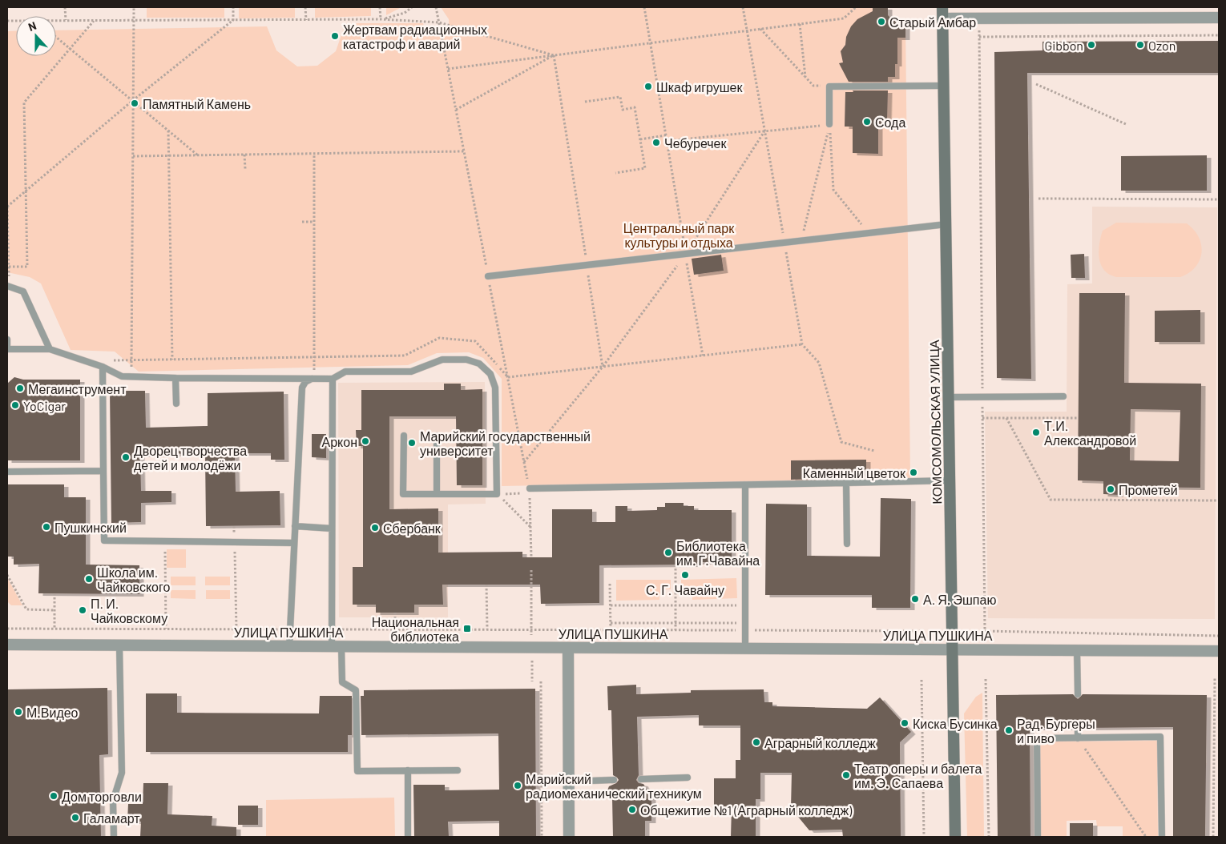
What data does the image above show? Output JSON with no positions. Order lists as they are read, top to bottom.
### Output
{
  "streets": {
    "main road": ["КОМСОМОЛЬСКАЯ УЛИЦА"],
    "street": ["УЛИЦА ПУШКИНА"]
  },
  "crossings": [
    ["КОМСОМОЛЬСКАЯ УЛИЦА", "УЛИЦА ПУШКИНА"]
  ],
  "parks": ["Центральный парк культуры и отдыха"],
  "places": {
    "other": [
      "Старый Амбар",
      "Жертвам радиационных катастроф и аварий",
      "Gibbon",
      "Ozon",
      "Шкаф игрушек",
      "Памятный Камень",
      "Сода",
      "Чебуречек",
      "Мегаинструмент",
      "YoCigar",
      "Т.И. Александровой",
      "Аркон",
      "Марийский государственный университет",
      "Дворец творчества детей и молодёжи",
      "Каменный цветок",
      "Прометей",
      "Пушкинский",
      "Сбербанк",
      "Библиотека им. Г.Чавайна",
      "С. Г. Чавайну",
      "Школа им. Чайковского",
      "А. Я. Эшпаю",
      "П. И. Чайковскому",
      "М.Видео",
      "Киска Бусинка",
      "Рад. Бургеры и пиво",
      "Аграрный колледж",
      "Театр оперы и балета им. Э. Сапаева",
      "Марийский радиомеханический техникум",
      "Дом торговли",
      "Общежитие №1 (Аграрный колледж)",
      "Галамарт"
    ],
    "transit": ["Национальная библиотека"]
  },
  "north": "top"
}
